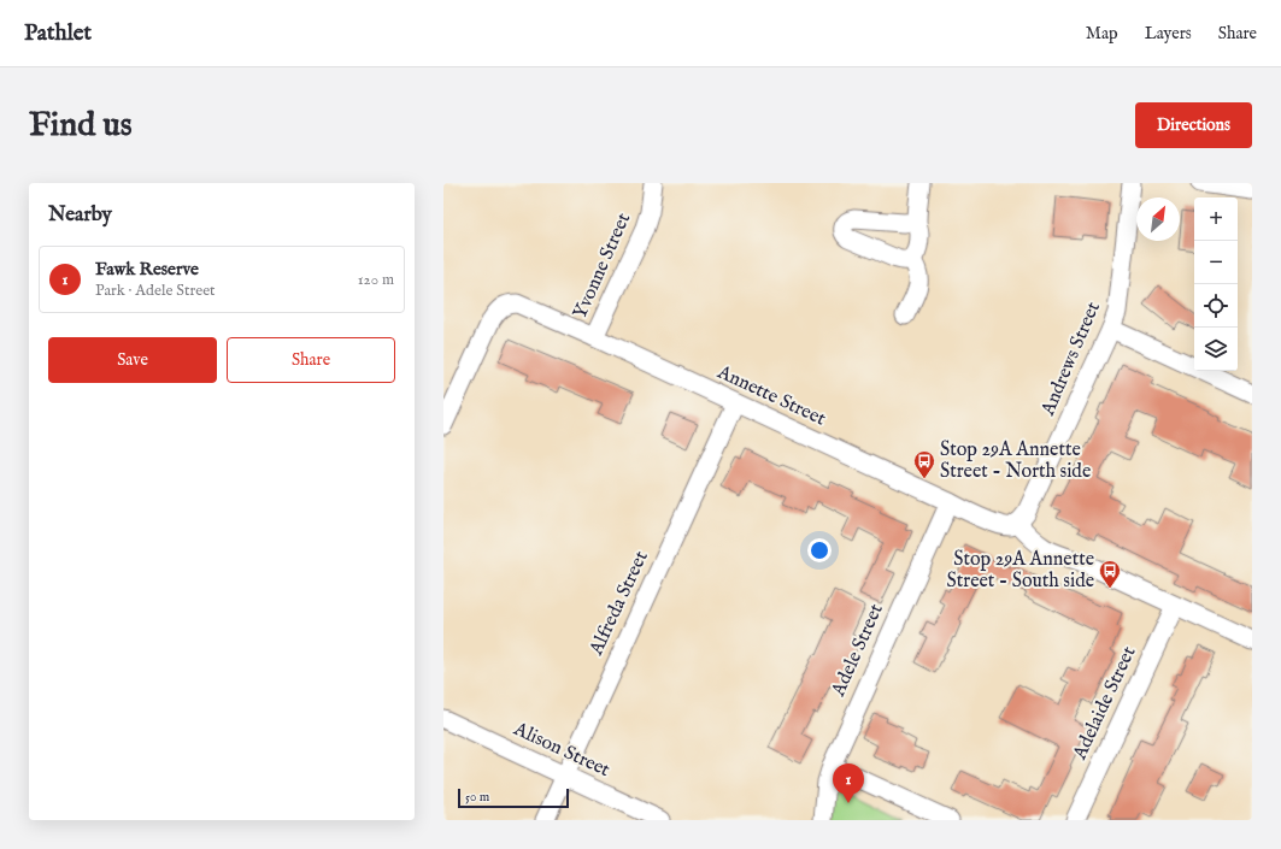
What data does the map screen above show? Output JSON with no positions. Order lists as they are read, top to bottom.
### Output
{
  "streets": {
    "street": [
      "Yvonne Street",
      "Andrews Street",
      "Annette Street",
      "Alfreda Street",
      "Adele Street",
      "Adelaide Street",
      "Alison Street"
    ]
  },
  "crossings": [
    ["Yvonne Street", "Annette Street"],
    ["Andrews Street", "Annette Street"],
    ["Annette Street", "Alfreda Street"],
    ["Annette Street", "Adele Street"],
    ["Alfreda Street", "Alison Street"]
  ],
  "places": {
    "bus stop": ["Stop 29A Annette Street - North side", "Stop 29A Annette Street - South side"]
  },
  "scale_bar": "50 m",
  "north": "top right",
  "page": {
    "header": "Pathlet",
    "nav": ["Map", "Layers", "Share"],
    "buttons": [
      "Directions",
      ["Save", "Share"]
    ],
    "title": "Find us",
    "heading": "Nearby",
    "map_buttons": ["+", "−"],
    "list": [
      {
        "mark": "1",
        "name": "Fawk Reserve",
        "note": "Park · Adele Street",
        "value": "120 m"
      }
    ],
    "pins": "1",
    "scale": "50 m"
  }
}
